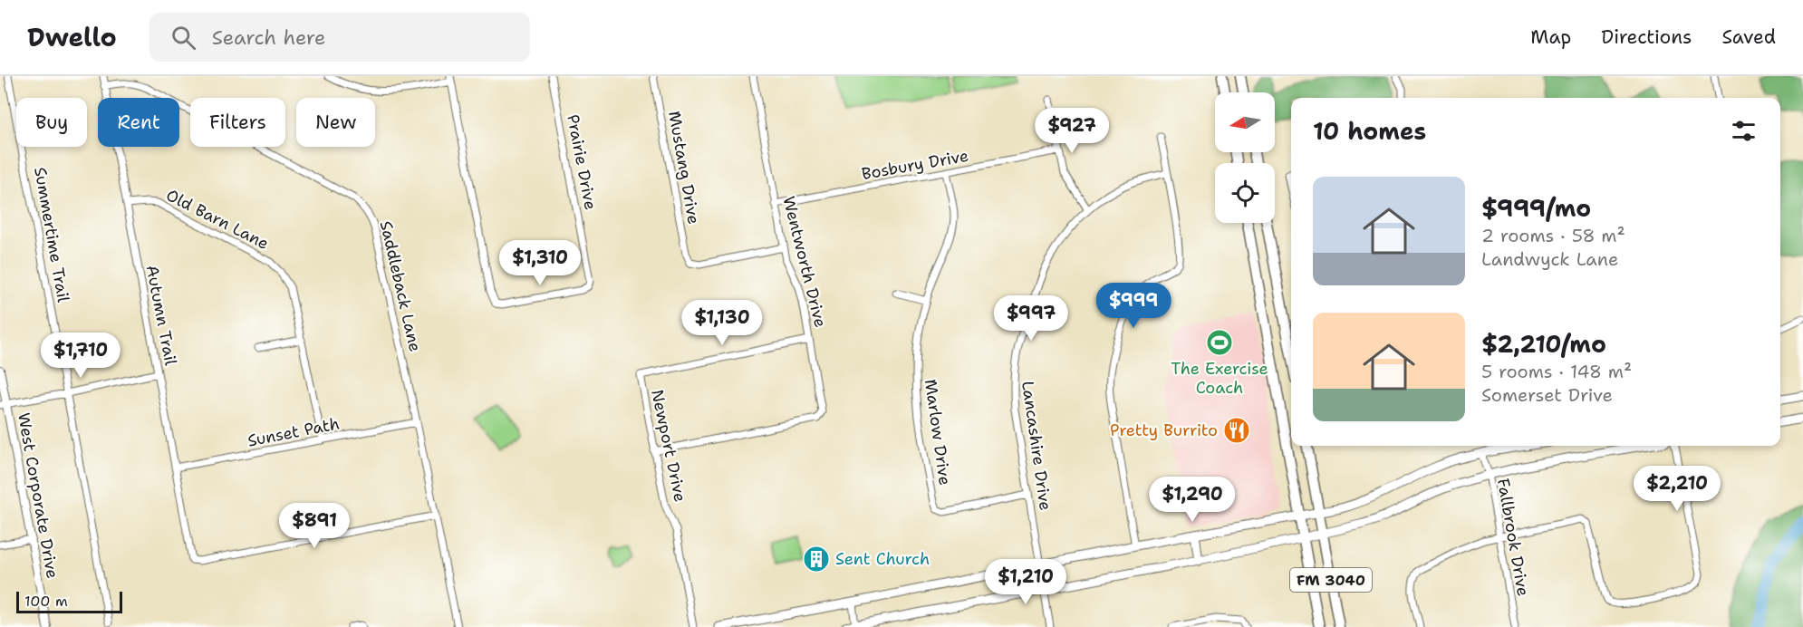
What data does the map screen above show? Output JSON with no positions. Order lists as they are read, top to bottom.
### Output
{
  "streets": {
    "main road": ["FM 3040"],
    "street": [
      "Prairie Drive",
      "Bosbury Drive",
      "Mustang Drive",
      "Old Barn Lane",
      "Summertime Trail",
      "Wentworth Drive",
      "Saddleback Lane",
      "Autumn Trail",
      "Sunset Path",
      "Marlow Drive",
      "Newport Drive",
      "Lancashire Drive",
      "West Corporate Drive",
      "Fallbrook Drive"
    ]
  },
  "crossings": [
    ["Bosbury Drive", "Wentworth Drive"],
    ["Bosbury Drive", "Marlow Drive"],
    ["Mustang Drive", "Wentworth Drive"],
    ["Old Barn Lane", "Autumn Trail"],
    ["Old Barn Lane", "Sunset Path"],
    ["Wentworth Drive", "Newport Drive"],
    ["Saddleback Lane", "Autumn Trail"],
    ["Saddleback Lane", "Sunset Path"],
    ["Autumn Trail", "Sunset Path"],
    ["Marlow Drive", "Lancashire Drive"]
  ],
  "places": {
    "sports": ["The Exercise Coach"],
    "restaurant": ["Pretty Burrito"],
    "building": ["Sent Church"]
  },
  "scale_bar": "100 m",
  "north": "left",
  "page": {
    "header": "Dwello",
    "search": "Search here",
    "nav": ["Map", "Directions", "Saved"],
    "chip": [
      "Buy",
      "Rent",
      "Filters",
      "New"
    ],
    "heading": "10 homes",
    "price": [
      "$927",
      "$1,310",
      "$999",
      "$997",
      "$1,130",
      "$1,710",
      "$2,210",
      "$1,290",
      "$891",
      "$1,210"
    ],
    "list": [
      {
        "name": "$999/mo",
        "note": "2 rooms · 58 m² · Landwyck Lane"
      },
      {
        "name": "$2,210/mo",
        "note": "5 rooms · 148 m² · Somerset Drive"
      }
    ],
    "scale": "100 m"
  }
}
